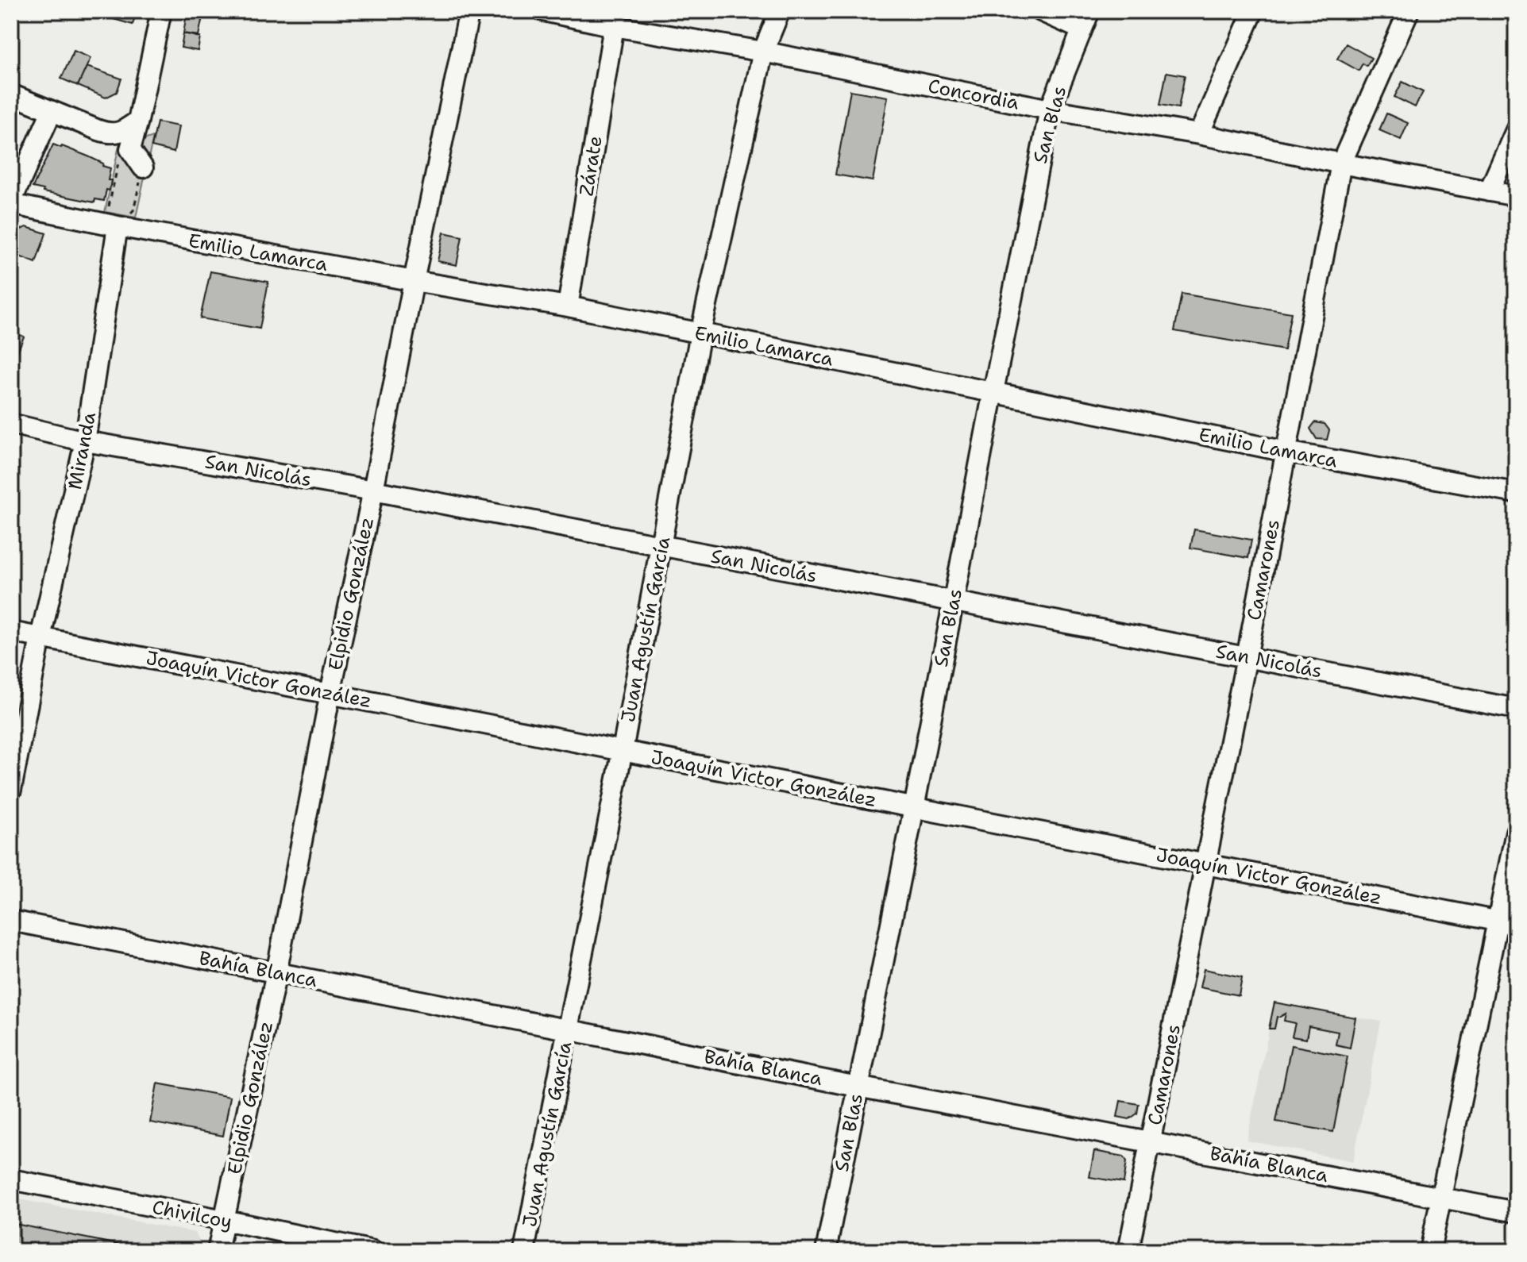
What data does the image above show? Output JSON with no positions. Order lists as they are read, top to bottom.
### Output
{
  "streets": {
    "street": [
      "Concordia",
      "San Blas",
      "Zárate",
      "Emilio Lamarca",
      "Miranda",
      "San Nicolás",
      "Camarones",
      "Elpidio González",
      "Juan Agustín García",
      "Joaquín Victor González",
      "Bahía Blanca",
      "Chivilcoy"
    ]
  },
  "crossings": [
    ["Concordia", "San Blas"],
    ["Concordia", "Zárate"],
    ["Concordia", "Camarones"],
    ["Concordia", "Juan Agustín García"],
    ["San Blas", "Emilio Lamarca"],
    ["San Blas", "San Nicolás"],
    ["San Blas", "Joaquín Victor González"],
    ["San Blas", "Bahía Blanca"],
    ["Zárate", "Emilio Lamarca"],
    ["Emilio Lamarca", "Miranda"],
    ["Emilio Lamarca", "Camarones"],
    ["Emilio Lamarca", "Elpidio González"],
    ["Emilio Lamarca", "Juan Agustín García"],
    ["Miranda", "San Nicolás"],
    ["Miranda", "Joaquín Victor González"],
    ["San Nicolás", "Camarones"],
    ["San Nicolás", "Elpidio González"],
    ["San Nicolás", "Juan Agustín García"],
    ["Camarones", "Joaquín Victor González"],
    ["Camarones", "Bahía Blanca"],
    ["Elpidio González", "Joaquín Victor González"],
    ["Elpidio González", "Bahía Blanca"],
    ["Elpidio González", "Chivilcoy"],
    ["Juan Agustín García", "Joaquín Victor González"],
    ["Juan Agustín García", "Bahía Blanca"]
  ]
}
